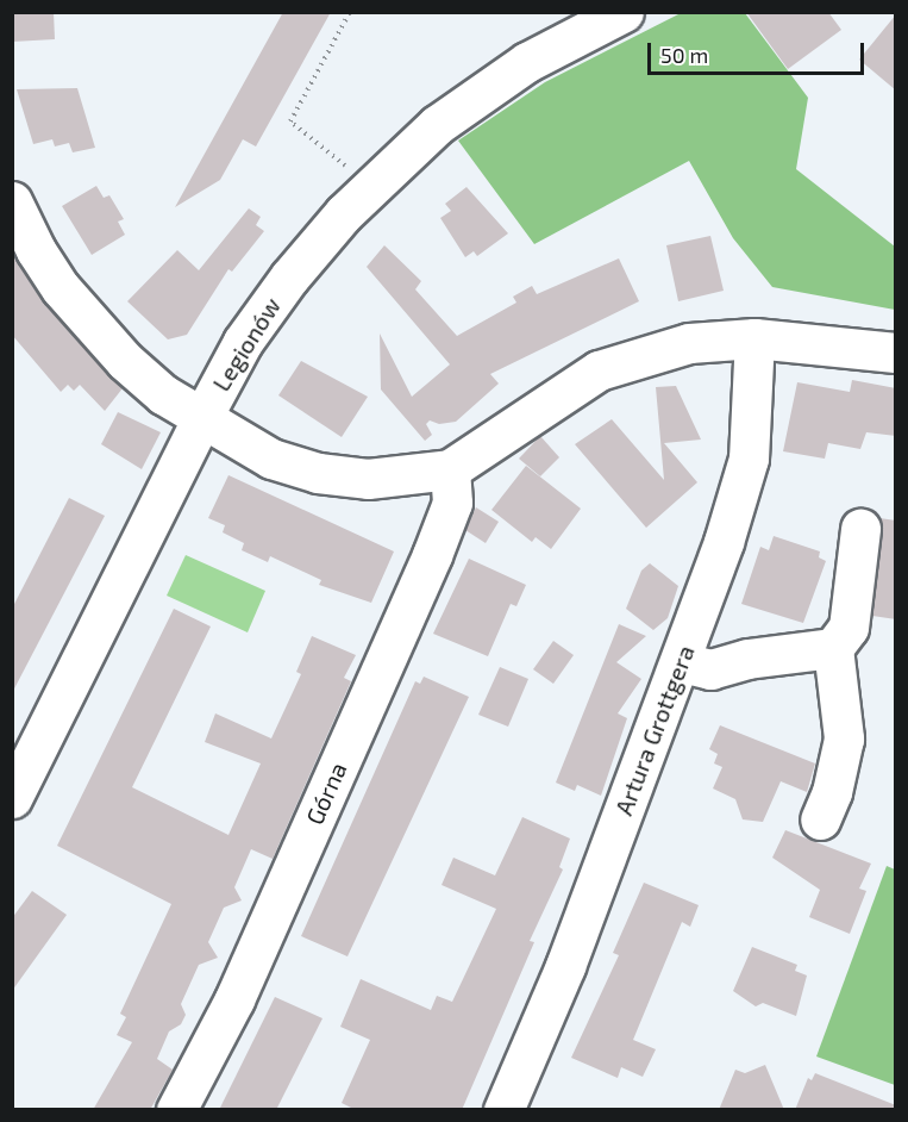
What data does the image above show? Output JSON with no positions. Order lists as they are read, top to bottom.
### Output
{
  "streets": {
    "street": ["Legionów", "Artura Grottgera", "Górna"]
  },
  "scale_bar": "50 m"
}
